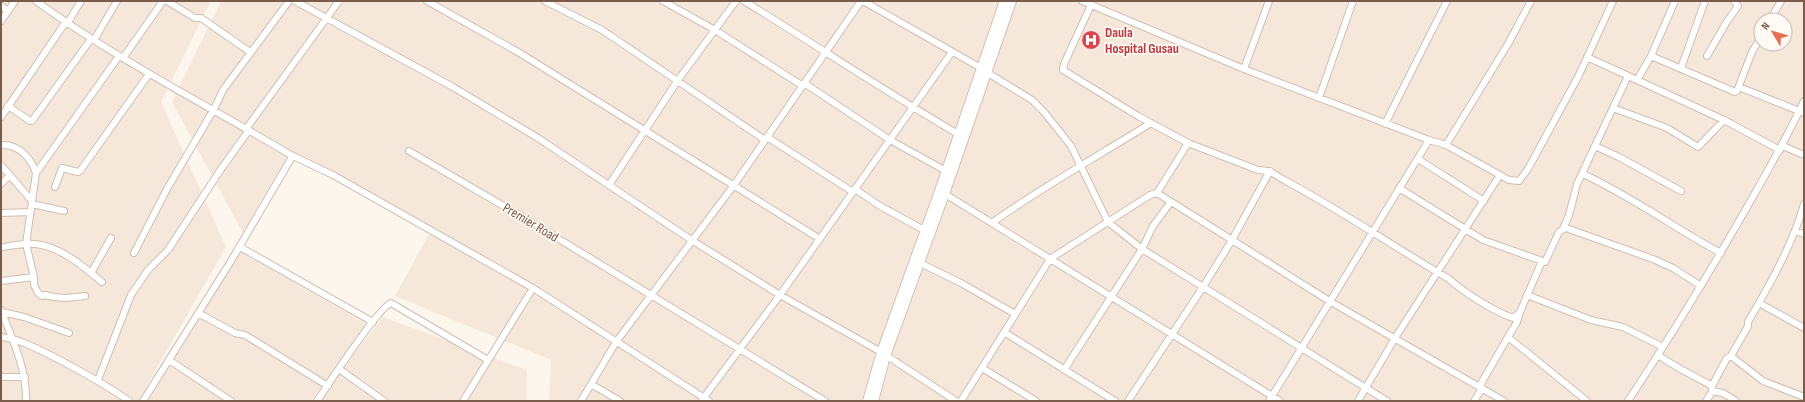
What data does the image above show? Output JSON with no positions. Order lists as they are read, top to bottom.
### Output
{
  "streets": {
    "street": ["Premier Road"]
  },
  "places": {
    "hospital": ["Daula Hospital Gusau"]
  },
  "north": "top left"
}
